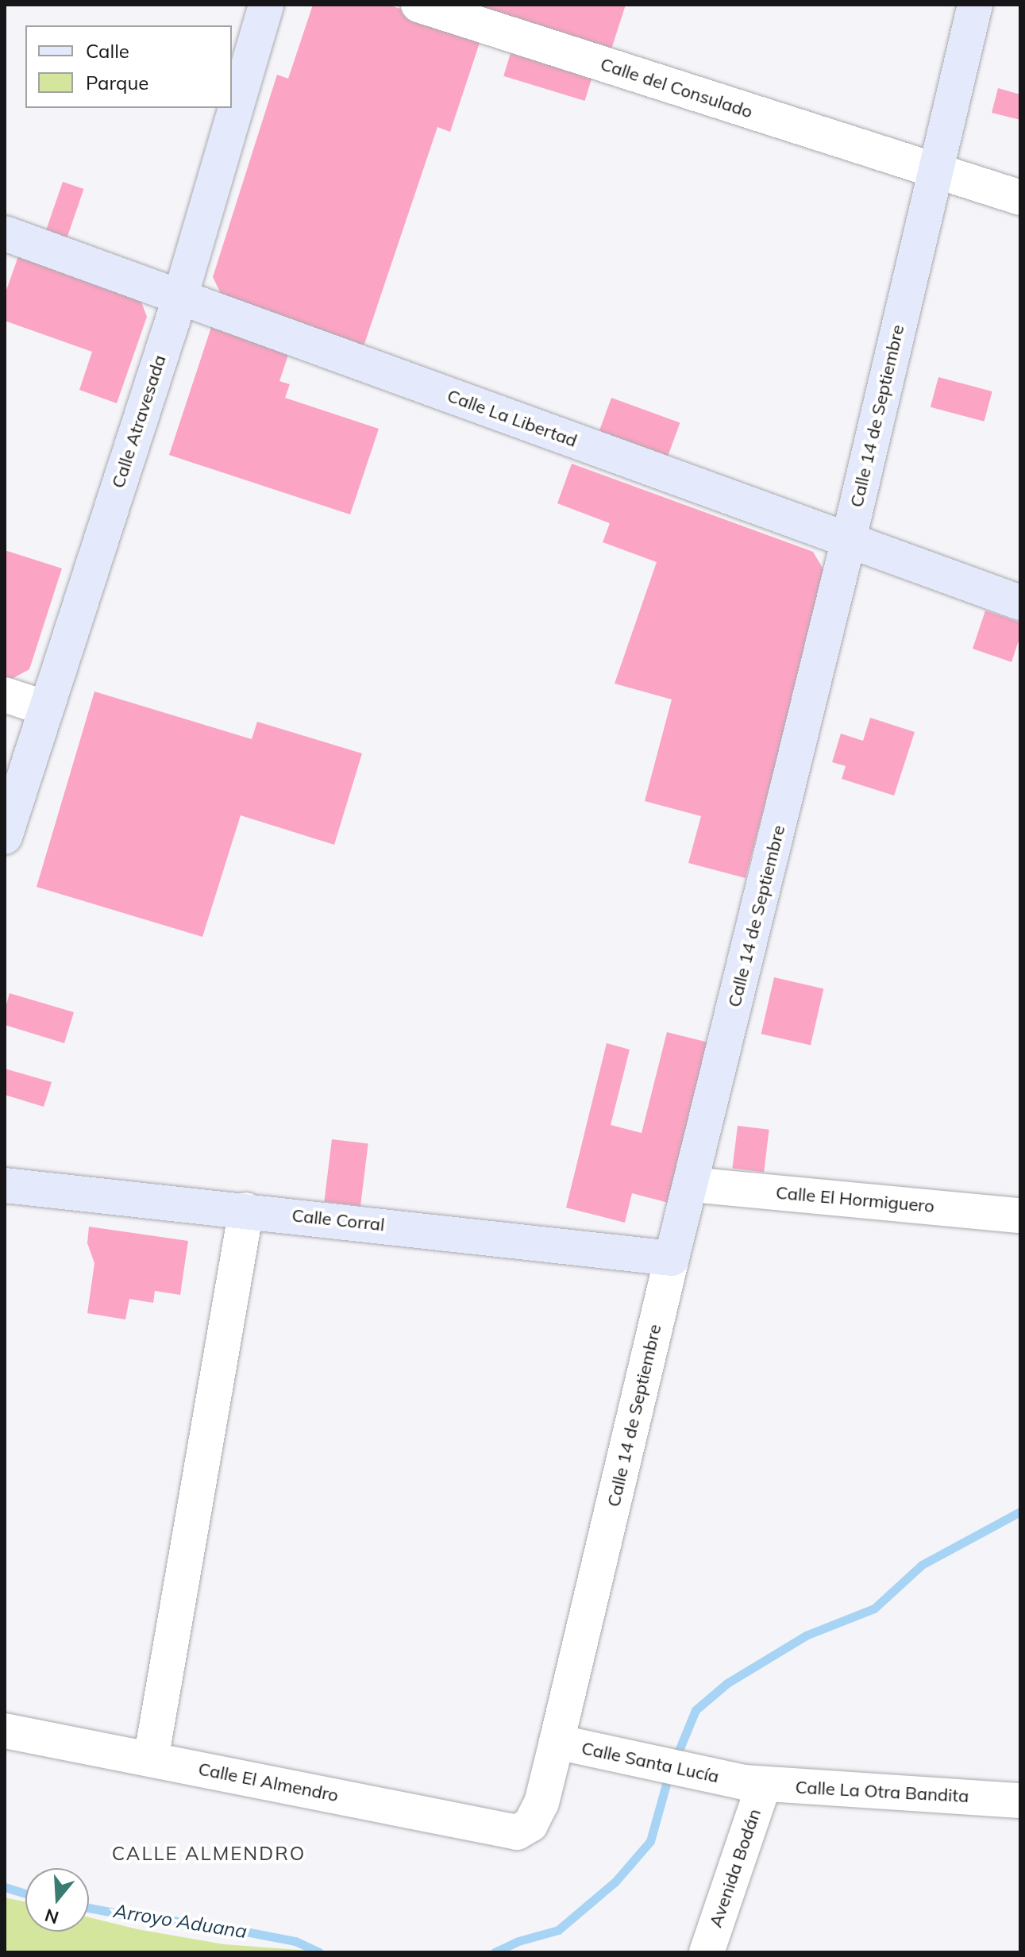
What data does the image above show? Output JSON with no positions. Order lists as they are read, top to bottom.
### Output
{
  "streets": {
    "street": [
      "Calle del Consulado",
      "Calle 14 de Septiembre",
      "Calle La Libertad",
      "Calle Atravesada",
      "Calle El Hormiguero",
      "Calle Corral",
      "Calle Santa Lucía",
      "Calle El Almendro",
      "Calle La Otra Bandita",
      "Avenida Bodán"
    ]
  },
  "crossings": [
    ["Calle del Consulado", "Calle 14 de Septiembre"],
    ["Calle 14 de Septiembre", "Calle La Libertad"],
    ["Calle 14 de Septiembre", "Calle El Hormiguero"],
    ["Calle 14 de Septiembre", "Calle Corral"],
    ["Calle 14 de Septiembre", "Calle Santa Lucía"],
    ["Calle 14 de Septiembre", "Calle El Almendro"],
    ["Calle La Libertad", "Calle Atravesada"],
    ["Calle Santa Lucía", "Calle La Otra Bandita"],
    ["Calle Santa Lucía", "Avenida Bodán"],
    ["Calle La Otra Bandita", "Avenida Bodán"]
  ],
  "districts": ["CALLE ALMENDRO"],
  "water": ["Arroyo Aduana"],
  "legend": ["Calle", "Parque"],
  "north": "bottom"
}
